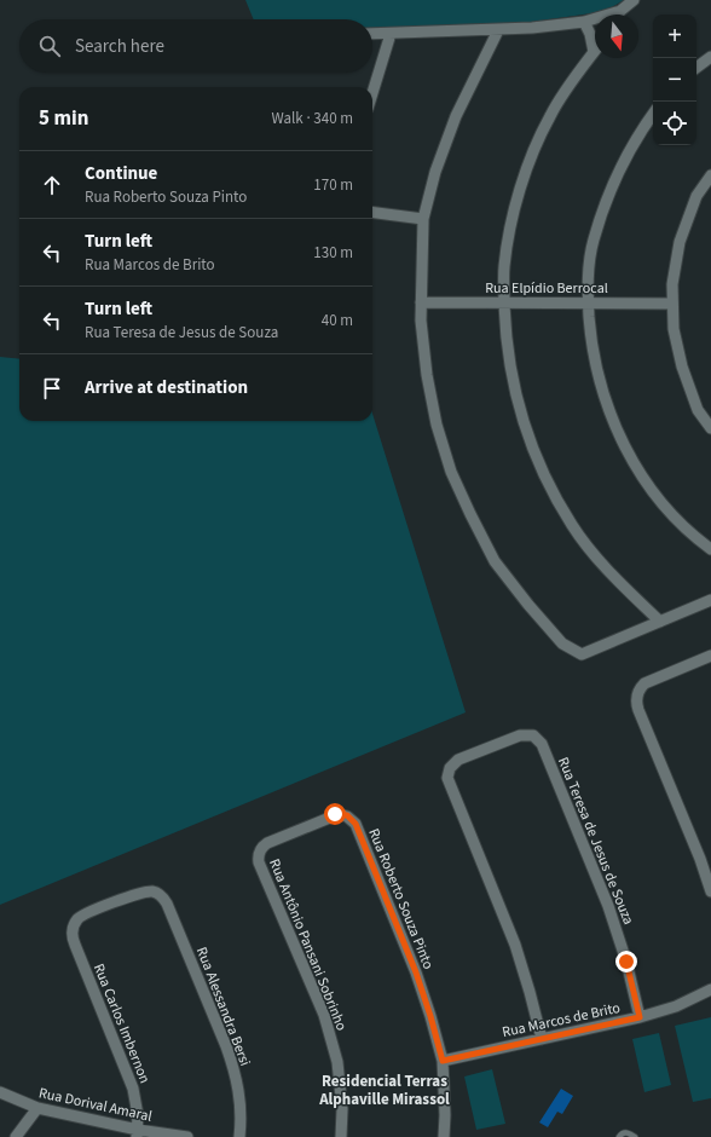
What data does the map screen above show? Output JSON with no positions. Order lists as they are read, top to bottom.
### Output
{
  "streets": {
    "street": [
      "Rua Elpídio Berrocal",
      "Rua Teresa de Jesus de Souza",
      "Rua Roberto Souza Pinto",
      "Rua Antônio Pansani Sobrinho",
      "Rua Alessandra Bersi",
      "Rua Marcos de Brito",
      "Rua Carlos Imbernon",
      "Rua Dorival Amaral"
    ]
  },
  "crossings": [
    ["Rua Teresa de Jesus de Souza", "Rua Marcos de Brito"],
    ["Rua Roberto Souza Pinto", "Rua Antônio Pansani Sobrinho"],
    ["Rua Roberto Souza Pinto", "Rua Marcos de Brito"],
    ["Rua Alessandra Bersi", "Rua Carlos Imbernon"],
    ["Rua Carlos Imbernon", "Rua Dorival Amaral"]
  ],
  "districts": ["Residencial Terras Alphaville Mirassol"],
  "north": "bottom",
  "page": {
    "map_buttons": ["+", "−"],
    "search": "Search here",
    "heading": ["5 min", "Walk · 340 m"],
    "list": [
      ["Continue", "Rua Roberto Souza Pinto", "170 m"],
      ["Turn left", "Rua Marcos de Brito", "130 m"],
      ["Turn left", "Rua Teresa de Jesus de Souza", "40 m"],
      "Arrive at destination"
    ]
  }
}
